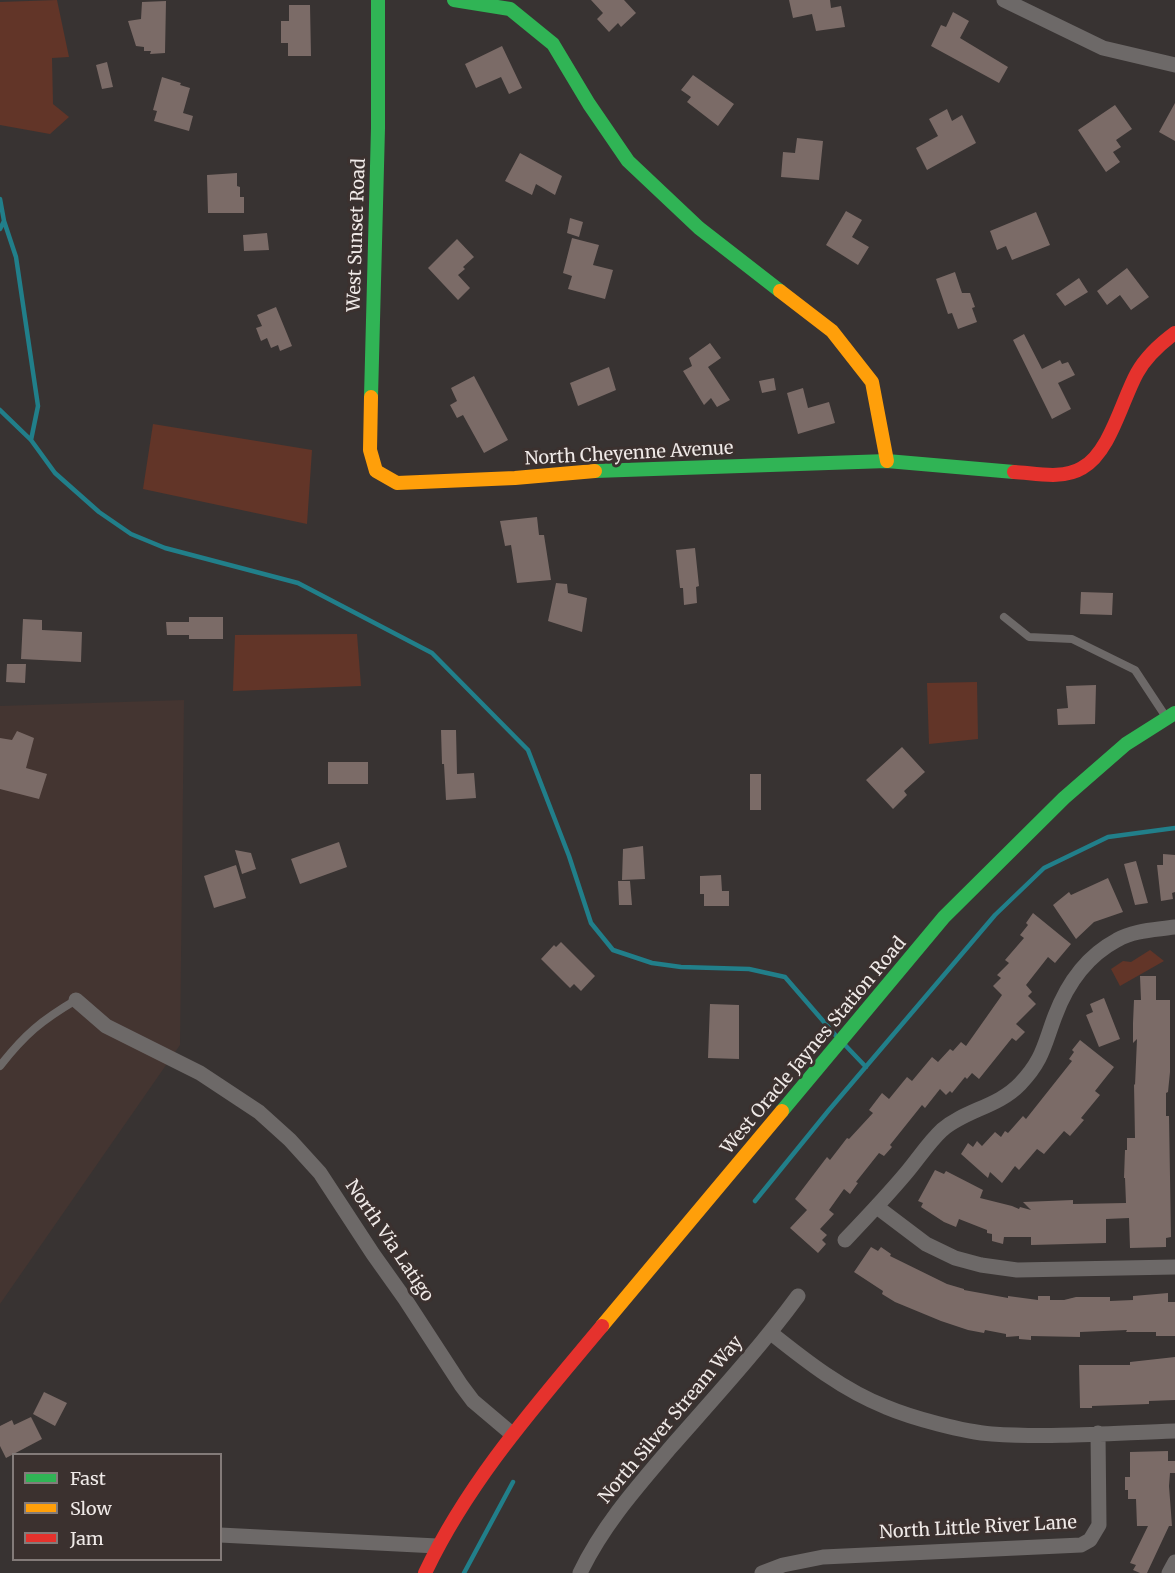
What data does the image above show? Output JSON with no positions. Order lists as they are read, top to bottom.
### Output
{
  "streets": {
    "street": [
      "West Sunset Road",
      "North Cheyenne Avenue",
      "West Oracle Jaynes Station Road",
      "North Via Latigo",
      "North Silver Stream Way",
      "North Little River Lane"
    ]
  },
  "crossings": [
    ["West Sunset Road", "North Cheyenne Avenue"],
    ["West Oracle Jaynes Station Road", "North Via Latigo"]
  ],
  "legend": ["Fast", "Slow", "Jam"]
}
